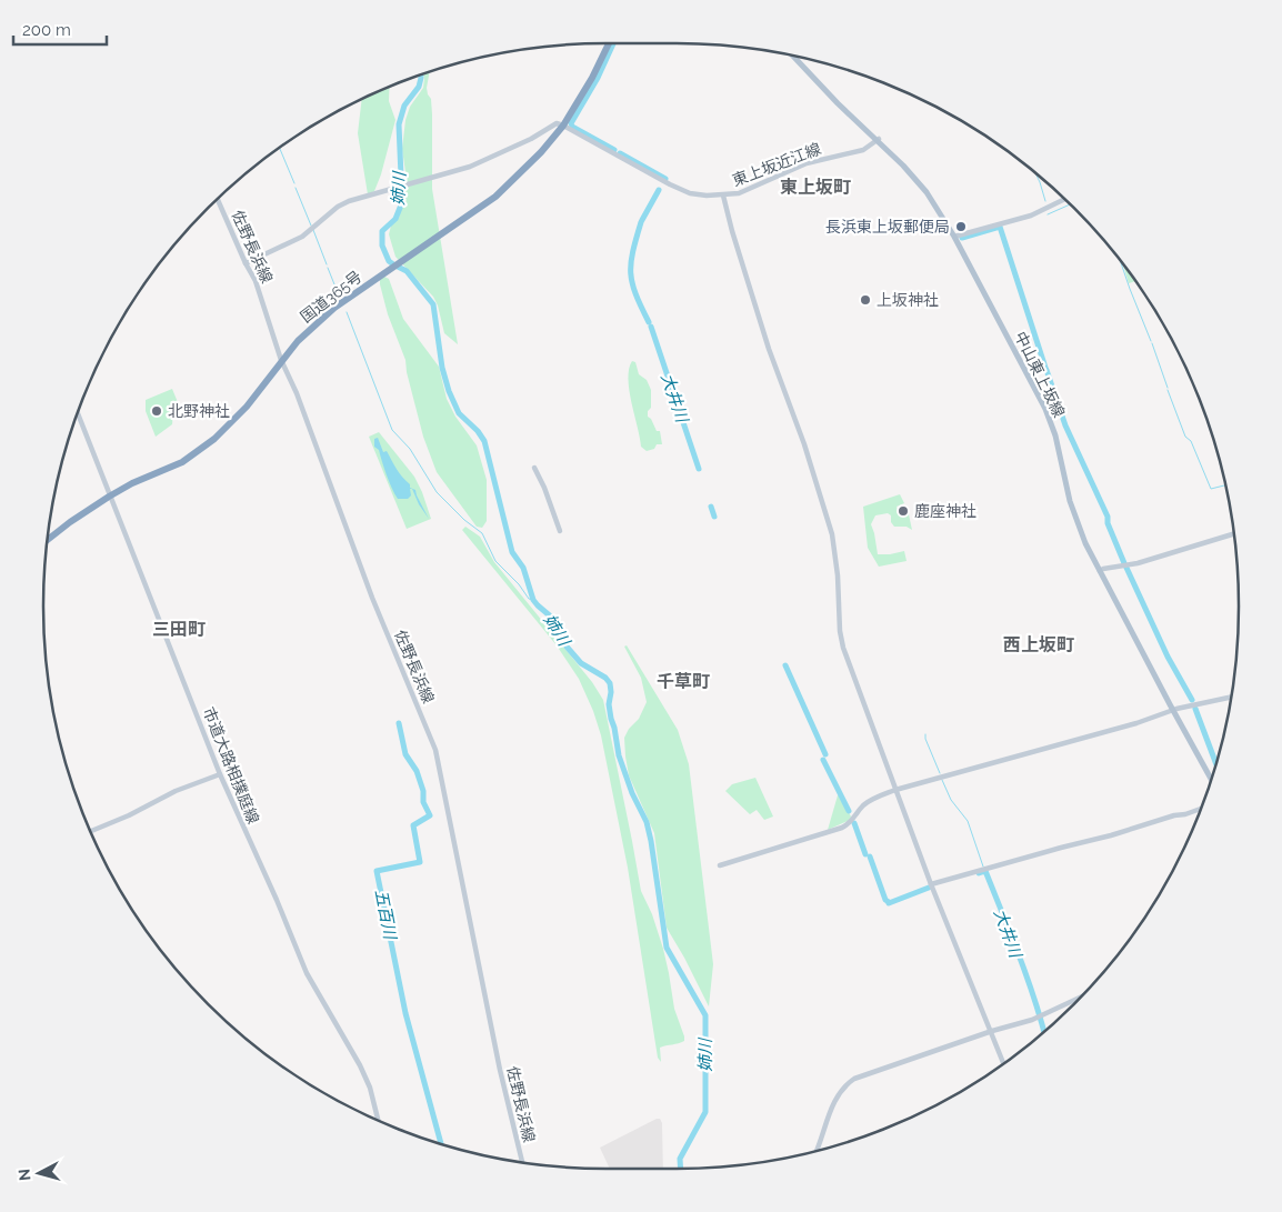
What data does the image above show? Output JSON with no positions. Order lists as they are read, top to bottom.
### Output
{
  "streets": {
    "highway": ["国道365号"],
    "main road": ["中山東上坂線"],
    "street": ["東上坂近江線", "佐野長浜線", "市道大路相撲庭線"]
  },
  "crossings": [
    ["東上坂近江線", "国道365号"],
    ["東上坂近江線", "中山東上坂線"],
    ["佐野長浜線", "国道365号"],
    ["国道365号", "市道大路相撲庭線"]
  ],
  "districts": [
    "東上坂町",
    "三田町",
    "西上坂町",
    "千草町"
  ],
  "water": ["姉川", "大井川", "五百川"],
  "places": [
    "長浜東上坂郵便局",
    "上坂神社",
    "北野神社",
    "鹿座神社"
  ],
  "scale_bar": "200 m",
  "north": "left"
}
